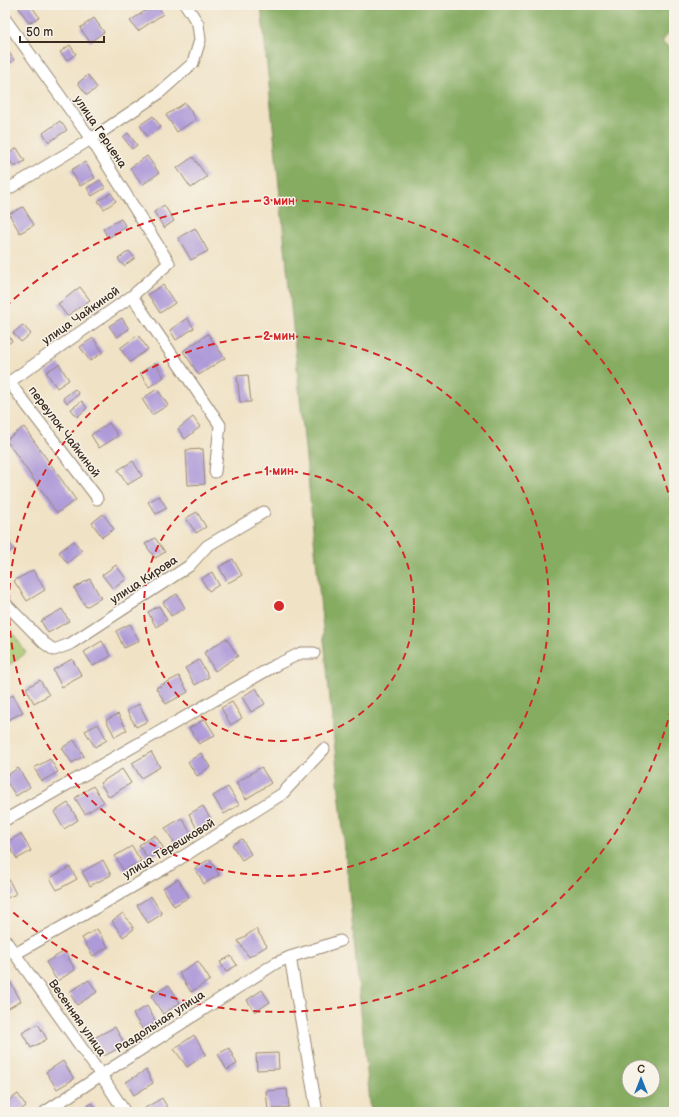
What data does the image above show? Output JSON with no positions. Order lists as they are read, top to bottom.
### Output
{
  "streets": {
    "street": [
      "улица Герцена",
      "улица Чайкиной",
      "переулок Чайкиной",
      "улица Кирова",
      "улица Терешковой",
      "Весенняя улица",
      "Раздольная улица"
    ]
  },
  "crossings": [
    ["улица Герцена", "улица Чайкиной"],
    ["улица Чайкиной", "переулок Чайкиной"],
    ["улица Терешковой", "Весенняя улица"],
    ["Весенняя улица", "Раздольная улица"]
  ],
  "scale_bar": "50 m",
  "north": "top",
  "rings": ["3 мин", "2 мин", "1 мин"]
}
